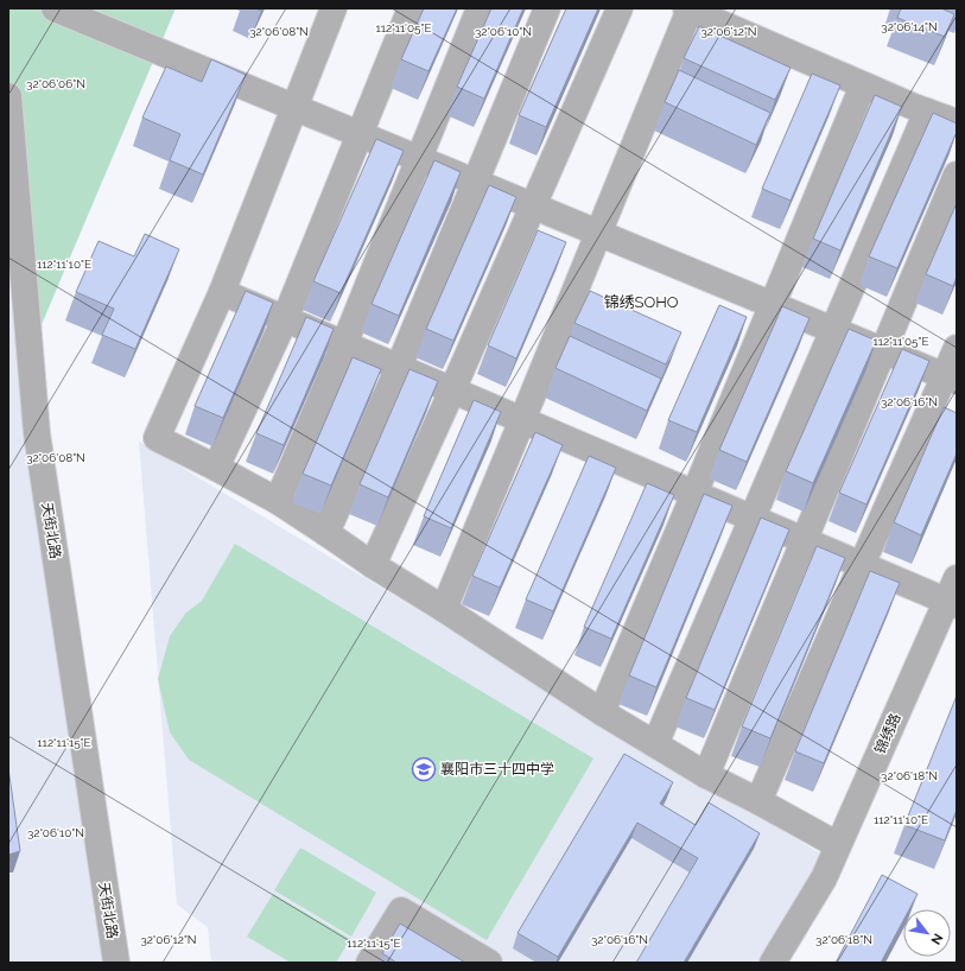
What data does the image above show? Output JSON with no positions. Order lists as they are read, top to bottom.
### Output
{
  "streets": {
    "street": ["天街北路", "锦绣路"]
  },
  "districts": ["锦绣SOHO"],
  "places": {
    "school or university": ["襄阳市三十四中学"]
  },
  "north": "bottom right",
  "coordinates": [
    "32°06'14\"N",
    "112°11'05\"E",
    "32°06'08\"N",
    "32°06'10\"N",
    "32°06'12\"N",
    "32°06'06\"N",
    "112°11'10\"E",
    "32°06'16\"N",
    "112°11'15\"E",
    "32°06'18\"N"
  ]
}
